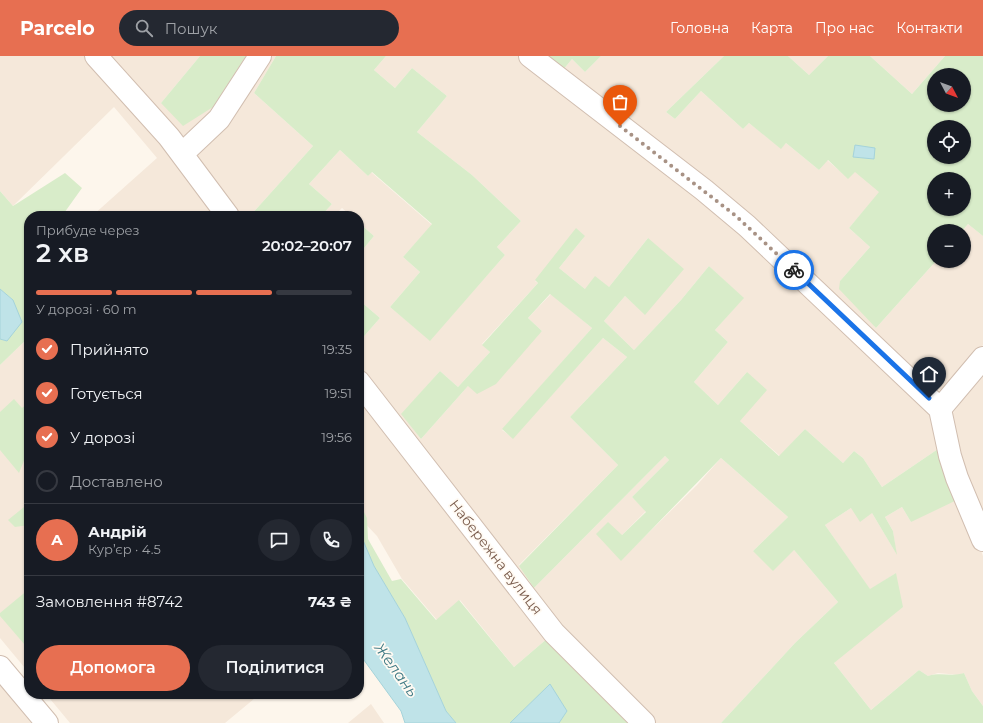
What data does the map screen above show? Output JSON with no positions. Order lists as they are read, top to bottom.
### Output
{
  "streets": {
    "street": ["Набережна вулиця"]
  },
  "water": ["Желань"],
  "north": "bottom right",
  "page": {
    "header": "Parcelo",
    "search": "Пошук",
    "nav": [
      "Головна",
      "Карта",
      "Про нас",
      "Контакти"
    ],
    "map_buttons": ["+", "−"],
    "heading": ["2 хв", "Прибуде через", "20:02–20:07"],
    "panel": [
      "Андрій",
      "Кур’єр · 4.5",
      "Замовлення #8742",
      "743 ₴"
    ],
    "bar": "У дорозі · 60 m",
    "list": [
      ["Прийнято", "19:35"],
      ["Готується", "19:51"],
      ["У дорозі", "19:56"],
      "Доставлено"
    ],
    "round": "А",
    "buttons": ["Допомога", "Поділитися"]
  }
}
